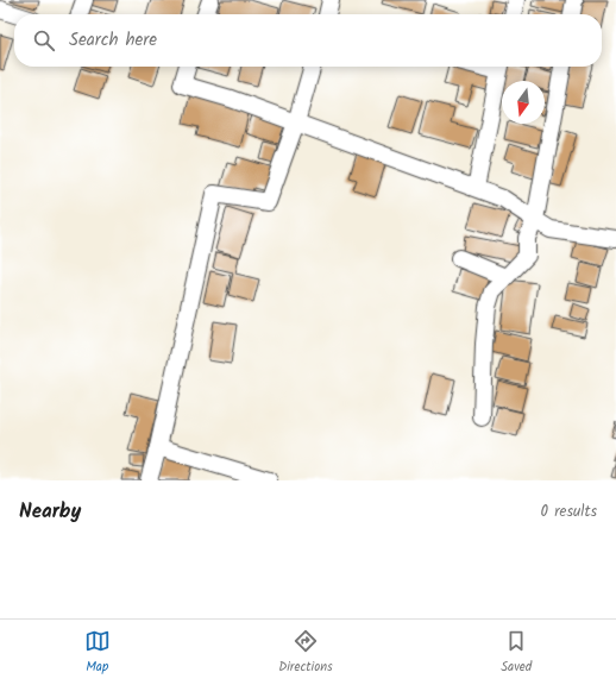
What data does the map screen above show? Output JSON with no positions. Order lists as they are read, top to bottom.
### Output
{
  "north": "bottom",
  "page": {
    "search": "Search here",
    "heading": ["Nearby", "0 results"],
    "nav": ["Map", "Directions", "Saved"]
  }
}
